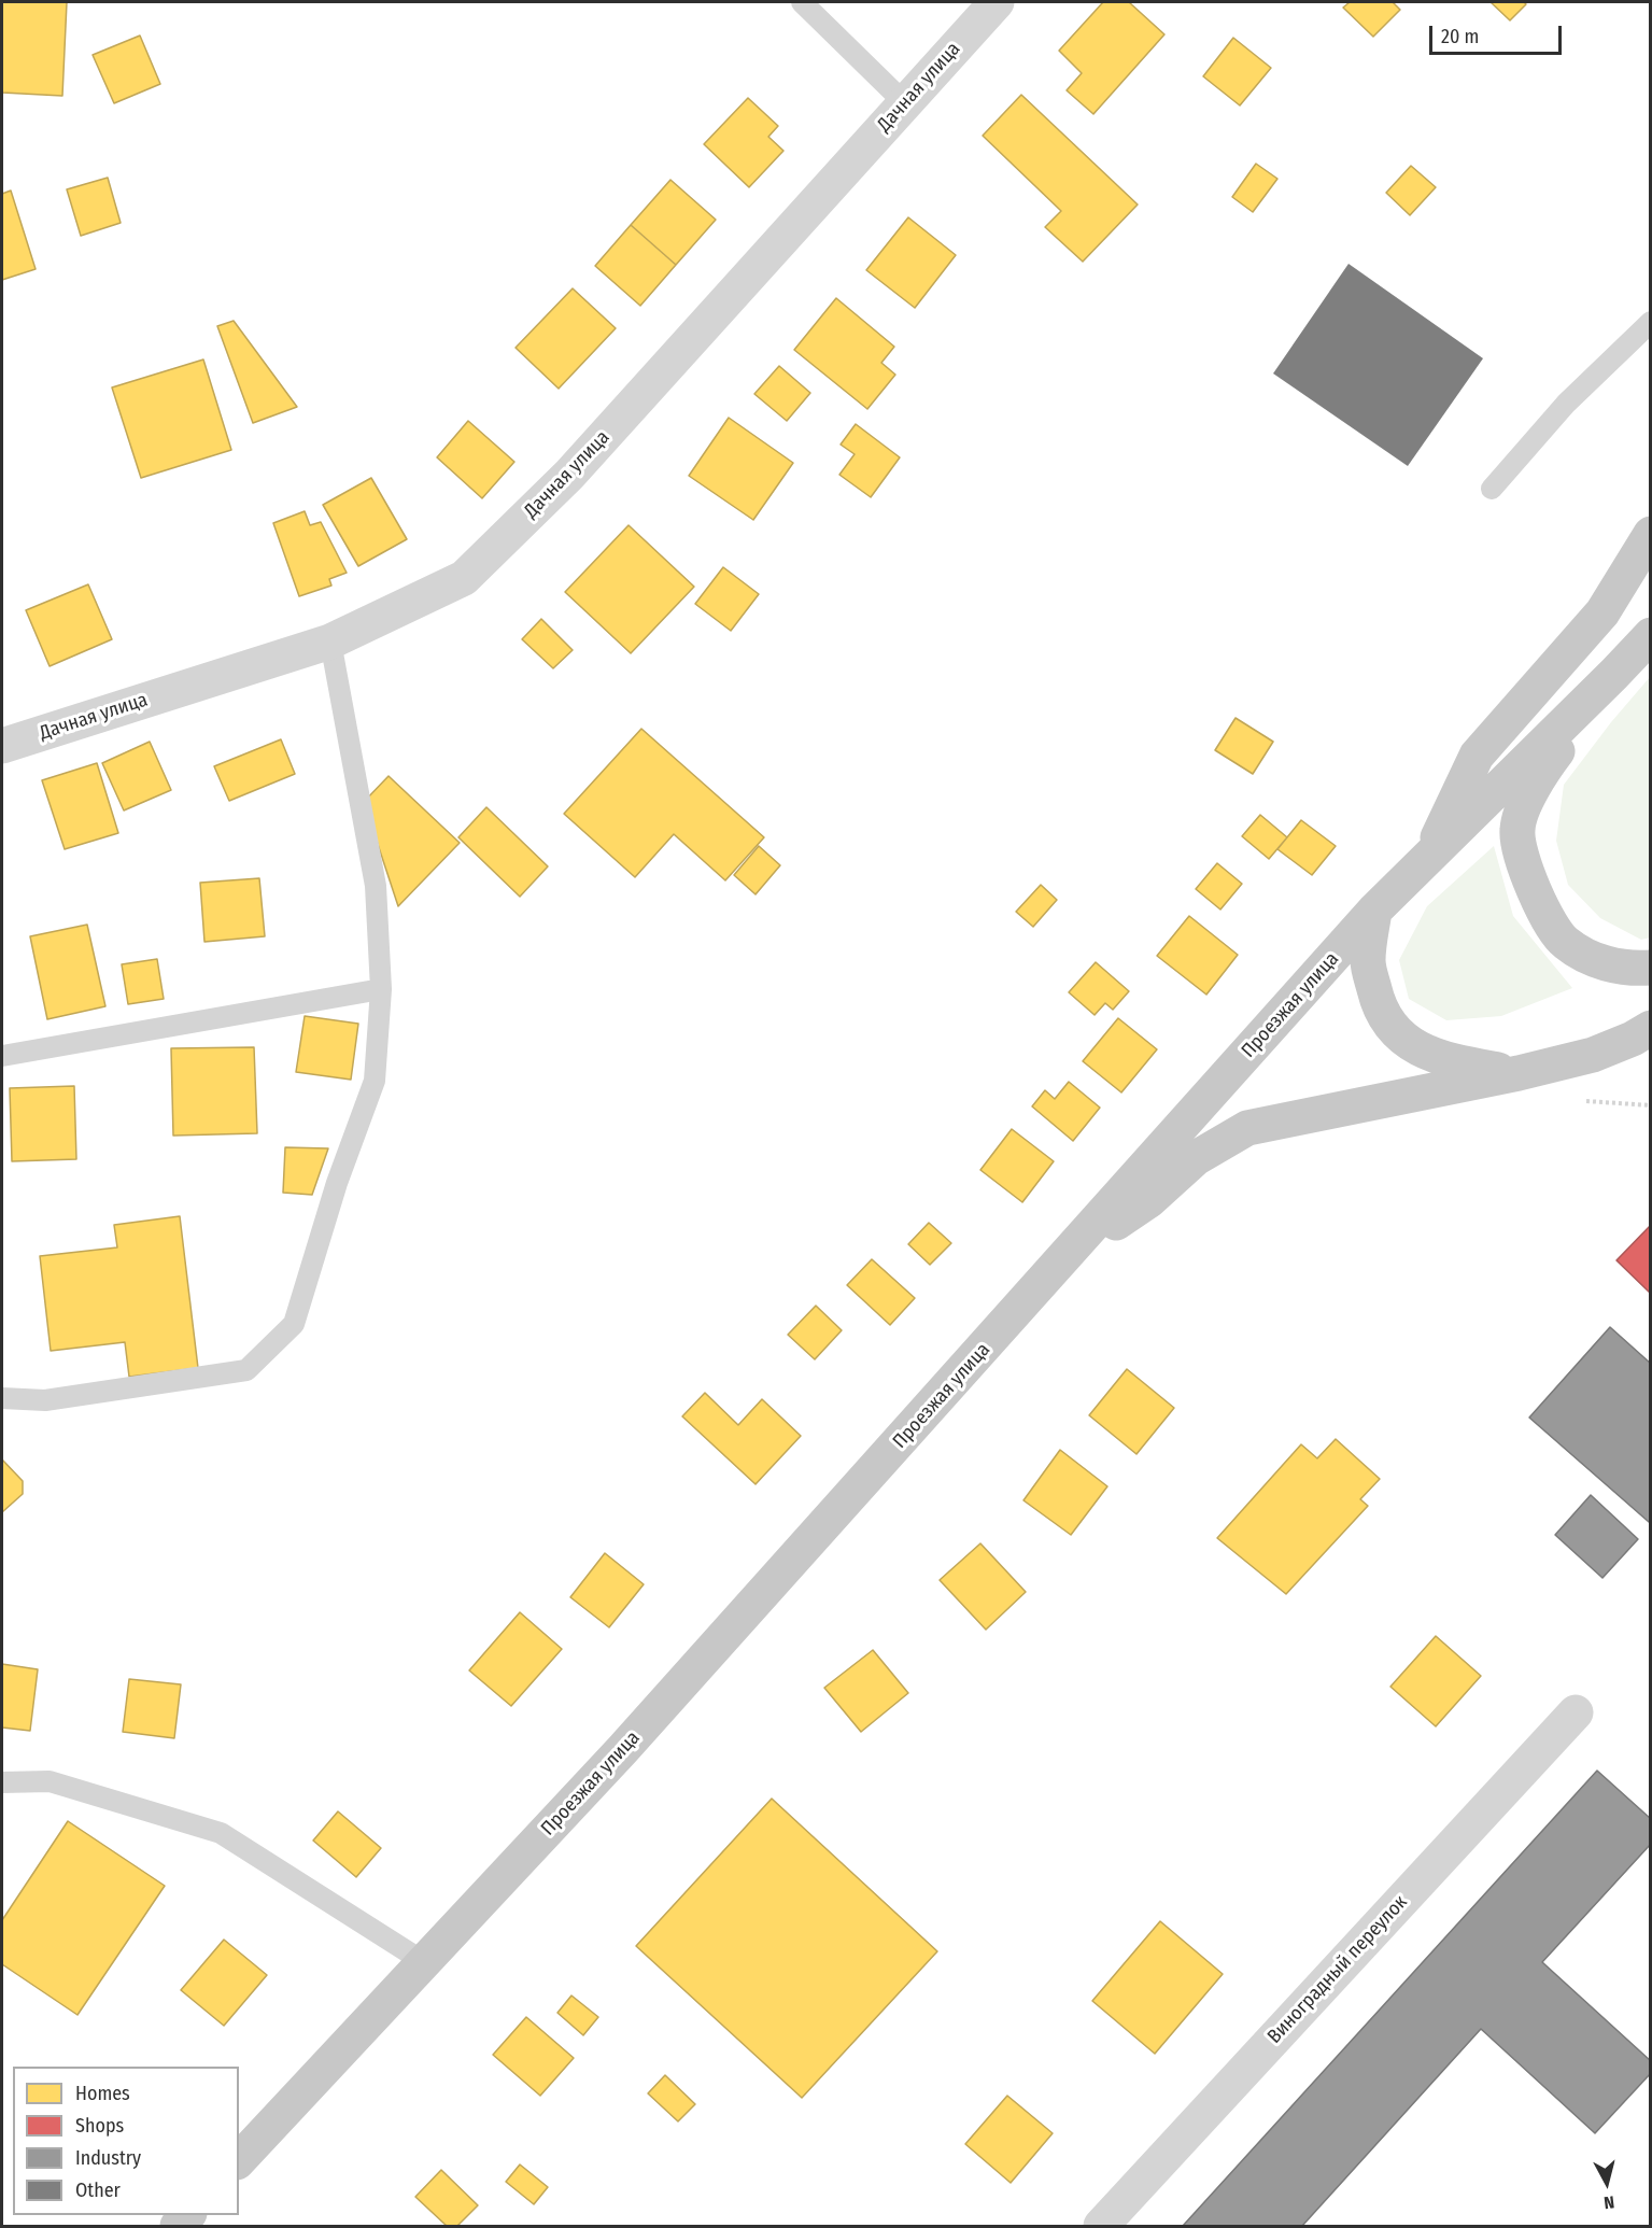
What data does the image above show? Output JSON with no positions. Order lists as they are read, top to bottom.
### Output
{
  "streets": {
    "main road": ["Проезжая улица"],
    "street": ["Дачная улица", "Виноградный переулок"]
  },
  "legend": [
    "Homes",
    "Shops",
    "Industry",
    "Other"
  ],
  "scale_bar": "20 m",
  "north": "bottom"
}
